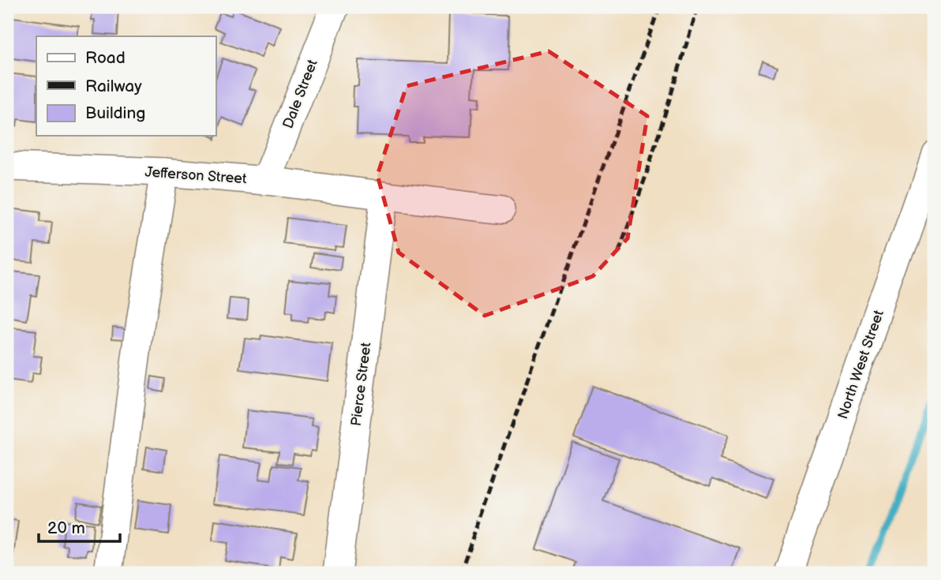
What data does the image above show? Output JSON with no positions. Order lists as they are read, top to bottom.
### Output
{
  "streets": {
    "street": [
      "Dale Street",
      "Jefferson Street",
      "North West Street",
      "Pierce Street"
    ]
  },
  "crossings": [
    ["Dale Street", "Jefferson Street"],
    ["Jefferson Street", "Pierce Street"]
  ],
  "legend": ["Road", "Railway", "Building"],
  "scale_bar": "20 m"
}
